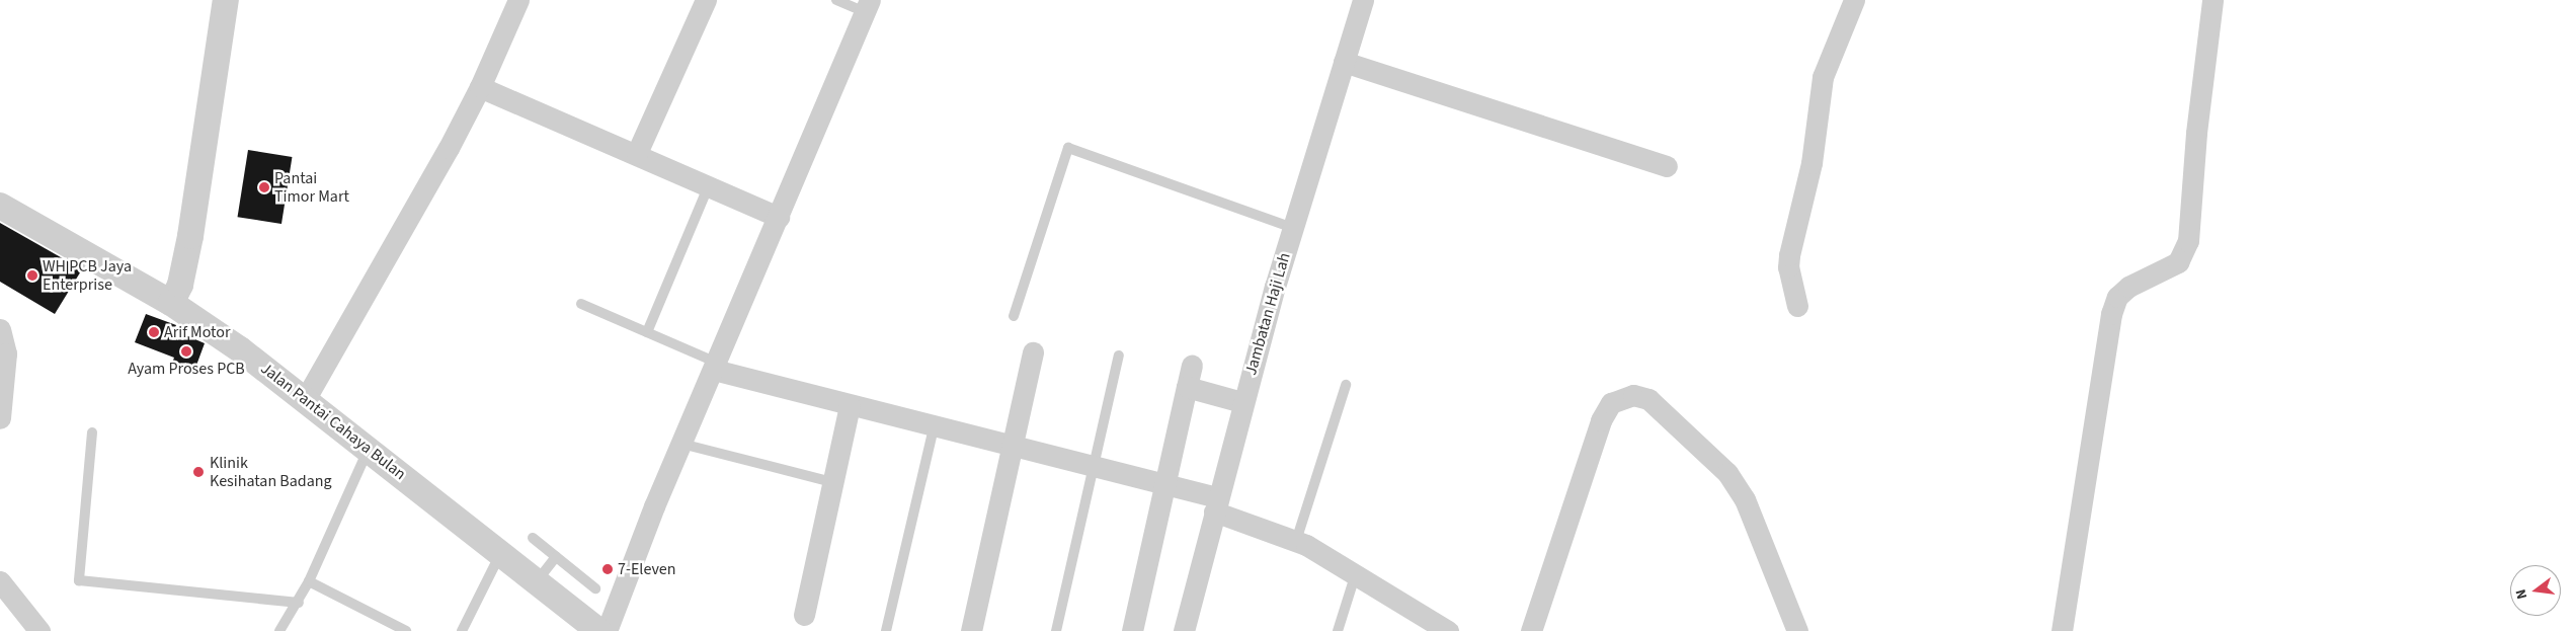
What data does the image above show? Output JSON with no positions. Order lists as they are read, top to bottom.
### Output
{
  "streets": {
    "street": ["Jambatan Haji Lah", "Jalan Pantai Cahaya Bulan"]
  },
  "places": [
    "Pantai Timor Mart",
    "WH PCB Jaya Enterprise",
    "Arif Motor",
    "Ayam Proses PCB",
    "Klinik Kesihatan Badang",
    "7-Eleven"
  ],
  "north": "left"
}
